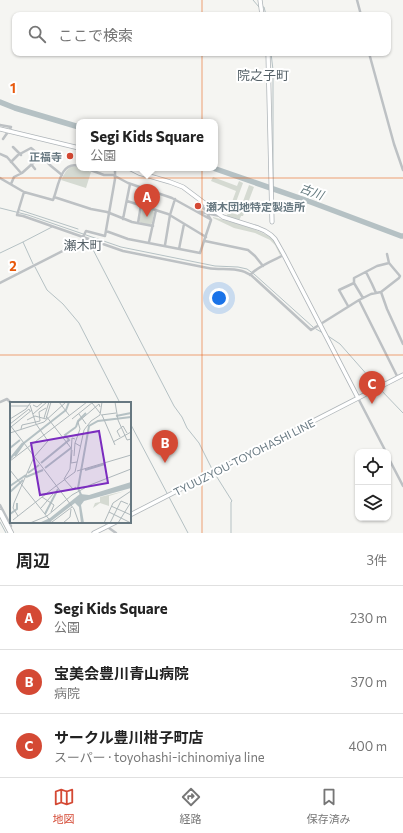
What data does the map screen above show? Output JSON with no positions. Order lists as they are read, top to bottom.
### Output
{
  "streets": {
    "main road": ["TYUUZYOU-TOYOHASHI LINE"]
  },
  "districts": ["院之子町", "瀬木町"],
  "water": ["古川"],
  "places": ["正福寺", "瀬木団地特定製造所"],
  "page": {
    "search": "ここで検索",
    "popup": ["Segi Kids Square", "公園"],
    "pins": ["A", "C", "B"],
    "heading": ["周辺", "3件"],
    "list": [
      {
        "mark": "A",
        "name": "Segi Kids Square",
        "note": "公園",
        "value": "230 m"
      },
      {
        "mark": "B",
        "name": "宝美会豊川青山病院",
        "note": "病院",
        "value": "370 m"
      },
      {
        "mark": "C",
        "name": "サークル豊川柑子町店",
        "note": "スーパー · toyohashi-ichinomiya line",
        "value": "400 m"
      }
    ],
    "nav": ["地図", "経路", "保存済み"]
  },
  "grid": {
    "rows": ["1", "2"]
  }
}
